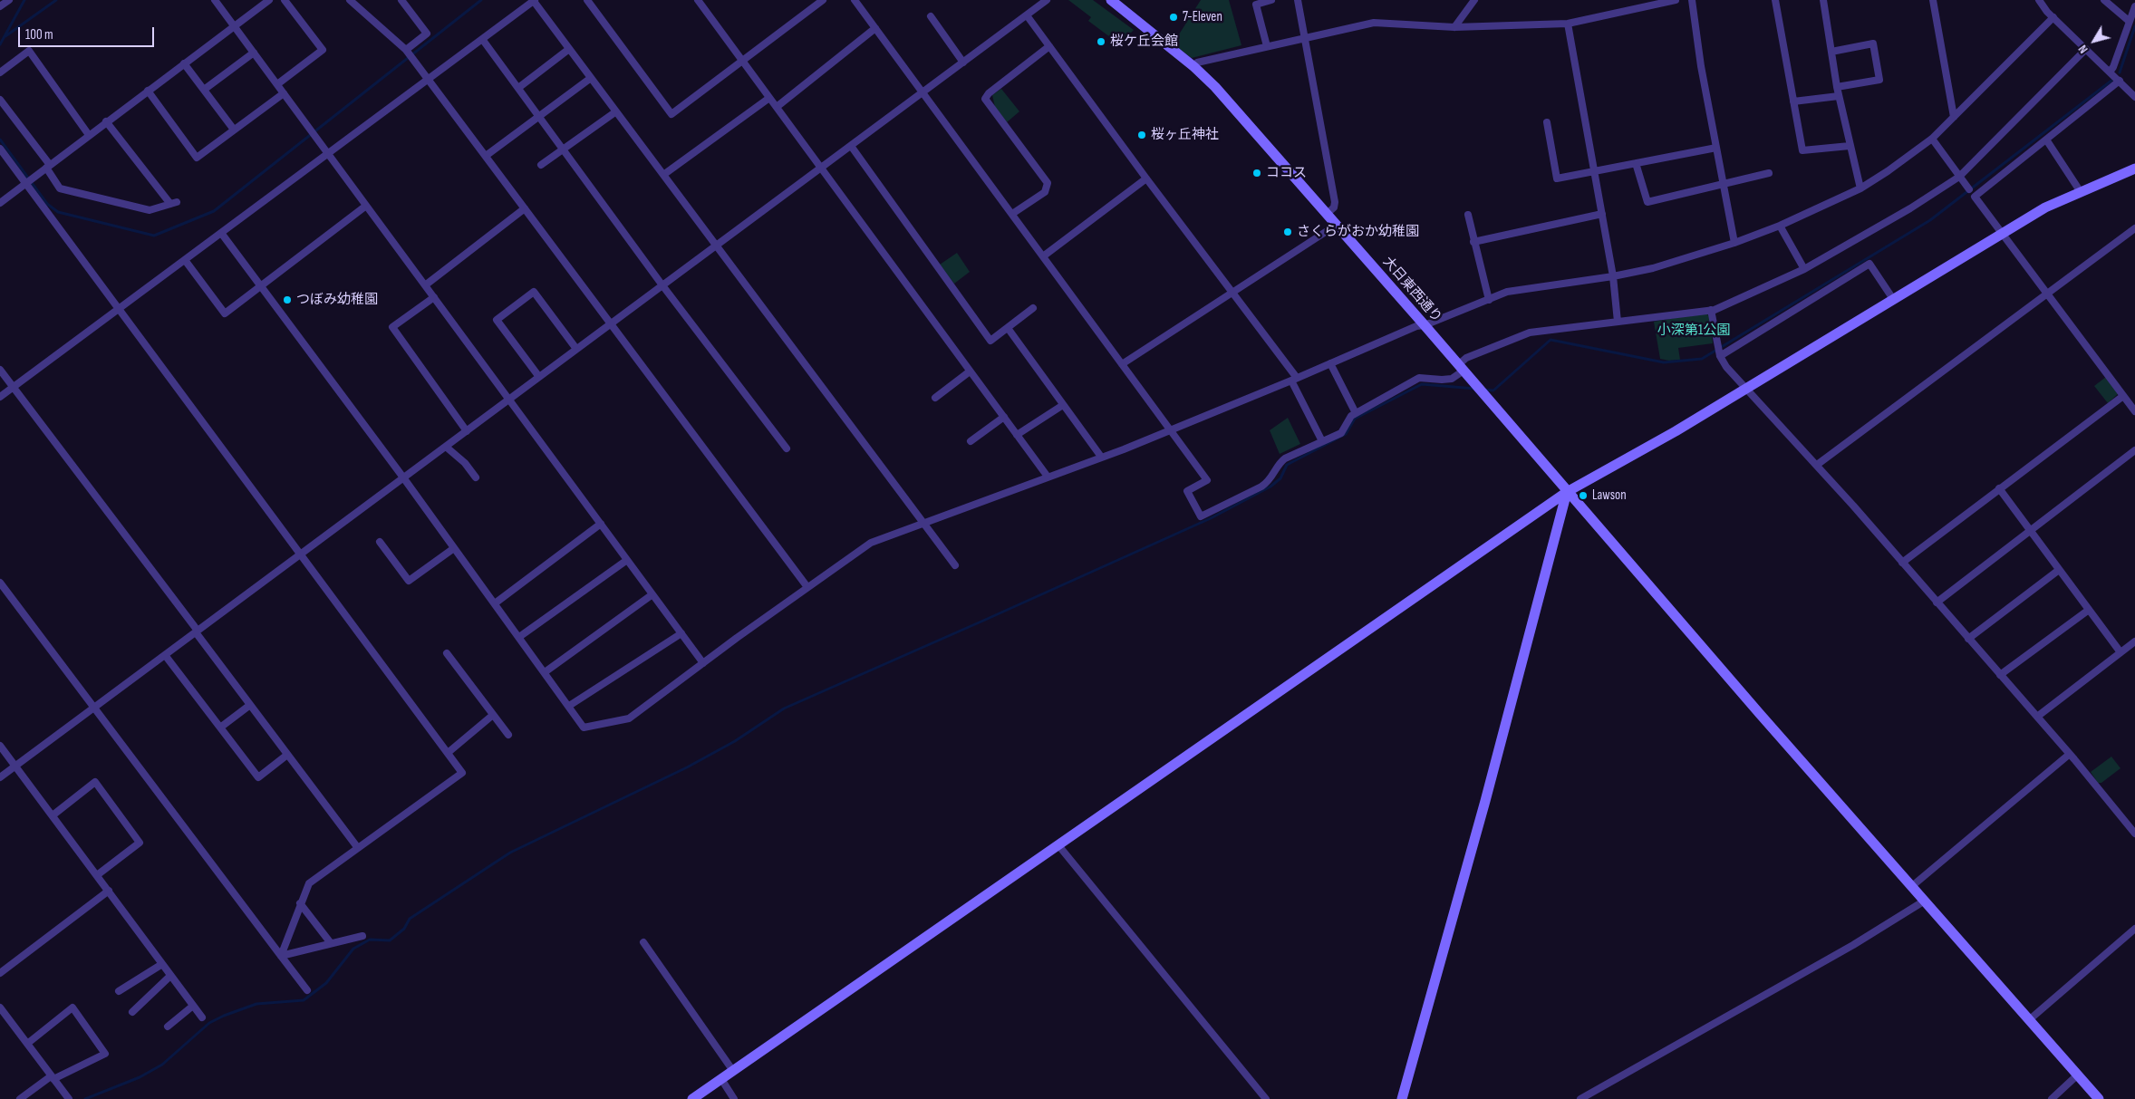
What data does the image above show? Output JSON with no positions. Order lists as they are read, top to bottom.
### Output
{
  "streets": {
    "street": ["大日東西通り"]
  },
  "parks": ["小深第1公園"],
  "places": [
    "7-Eleven",
    "桜ケ丘会館",
    "桜ヶ丘神社",
    "ココス",
    "さくらがおか幼稚園",
    "つぼみ幼稚園",
    "Lawson"
  ],
  "scale_bar": "100 m",
  "north": "bottom left"
}
